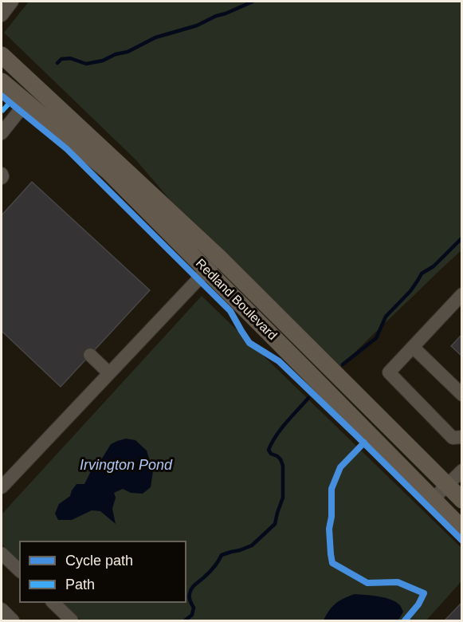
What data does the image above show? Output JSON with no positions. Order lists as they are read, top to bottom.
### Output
{
  "streets": {
    "main road": ["Redland Boulevard"]
  },
  "water": ["Irvington Pond"],
  "legend": ["Cycle path", "Path"]
}
